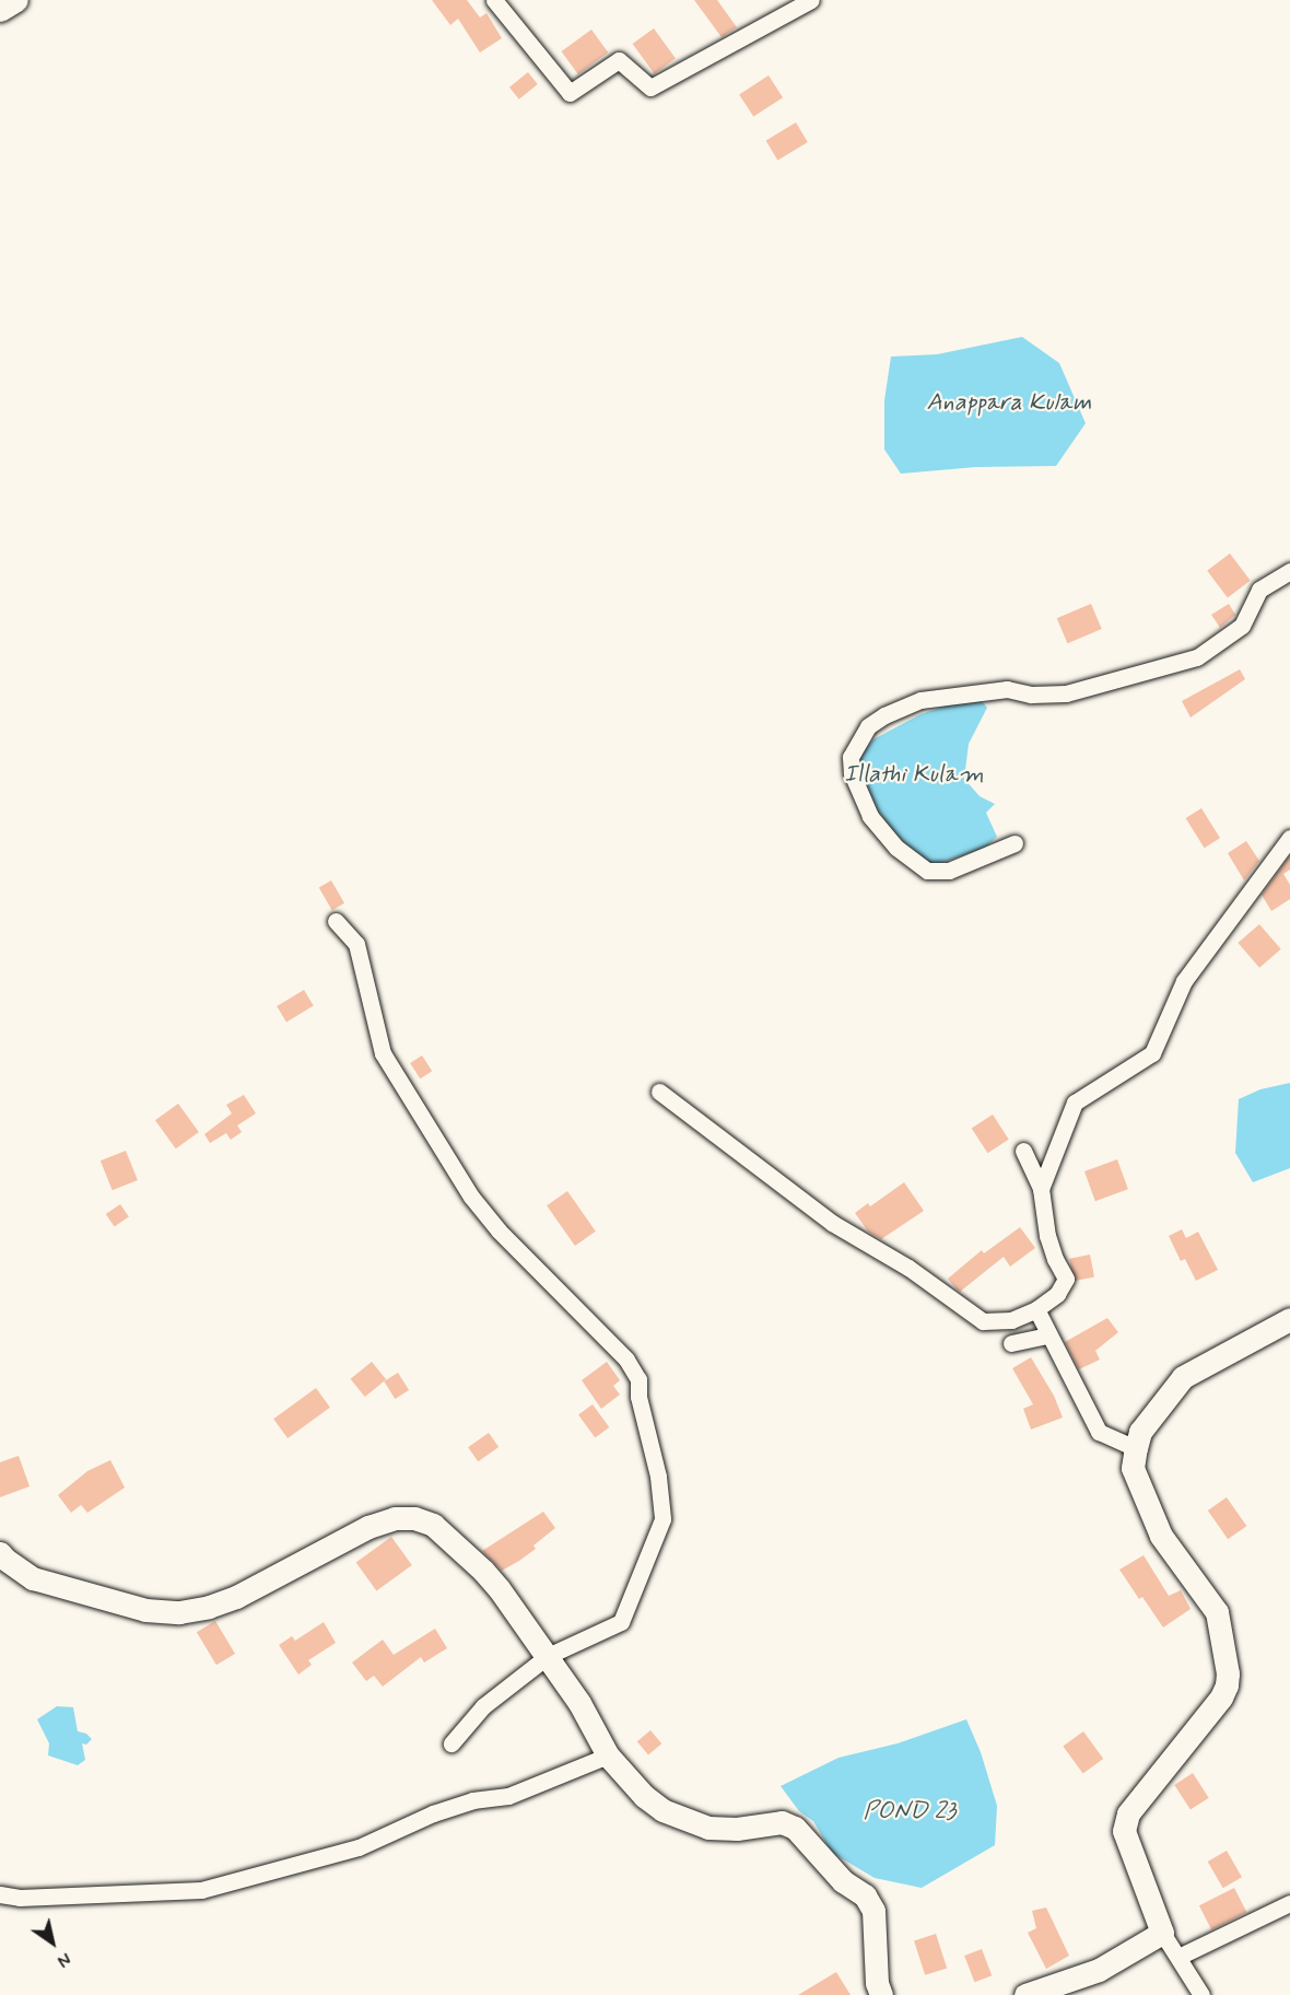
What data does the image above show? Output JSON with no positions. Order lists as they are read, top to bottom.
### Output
{
  "water": ["Anappara Kulam", "Illathi Kulam", "POND 23"],
  "north": "bottom right"
}
